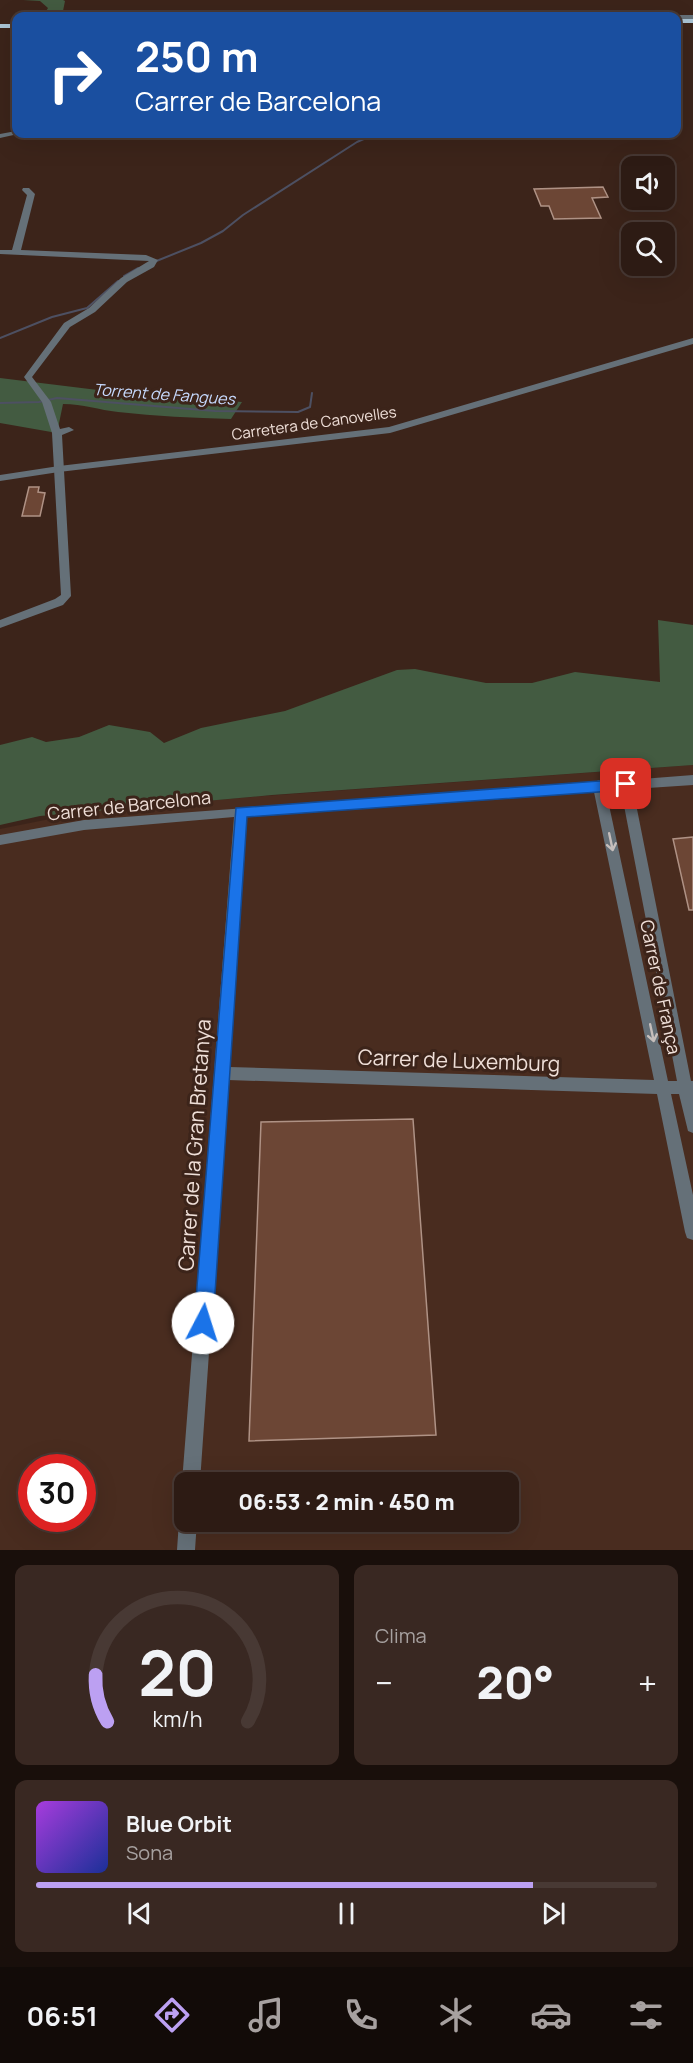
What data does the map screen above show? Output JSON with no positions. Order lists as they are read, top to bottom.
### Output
{
  "streets": {
    "street": [
      "Carretera de Canovelles",
      "Carrer de Barcelona",
      "Carrer de França",
      "Carrer de Luxemburg",
      "Carrer de la Gran Bretanya"
    ]
  },
  "crossings": [
    ["Carrer de Barcelona", "Carrer de França"],
    ["Carrer de Barcelona", "Carrer de la Gran Bretanya"],
    ["Carrer de França", "Carrer de Luxemburg"],
    ["Carrer de Luxemburg", "Carrer de la Gran Bretanya"]
  ],
  "water": ["Torrent de Fangues"],
  "page": {
    "turn": ["250 m", "Carrer de Barcelona"],
    "limit": "30",
    "trip": "06:53 · 2 min · 450 m",
    "tile": "Clima",
    "heat": ["−", "20°", "+"],
    "song": ["Blue Orbit", "Sona"],
    "tabs": "06:51",
    "gauge": ["20", "km/h"]
  }
}
